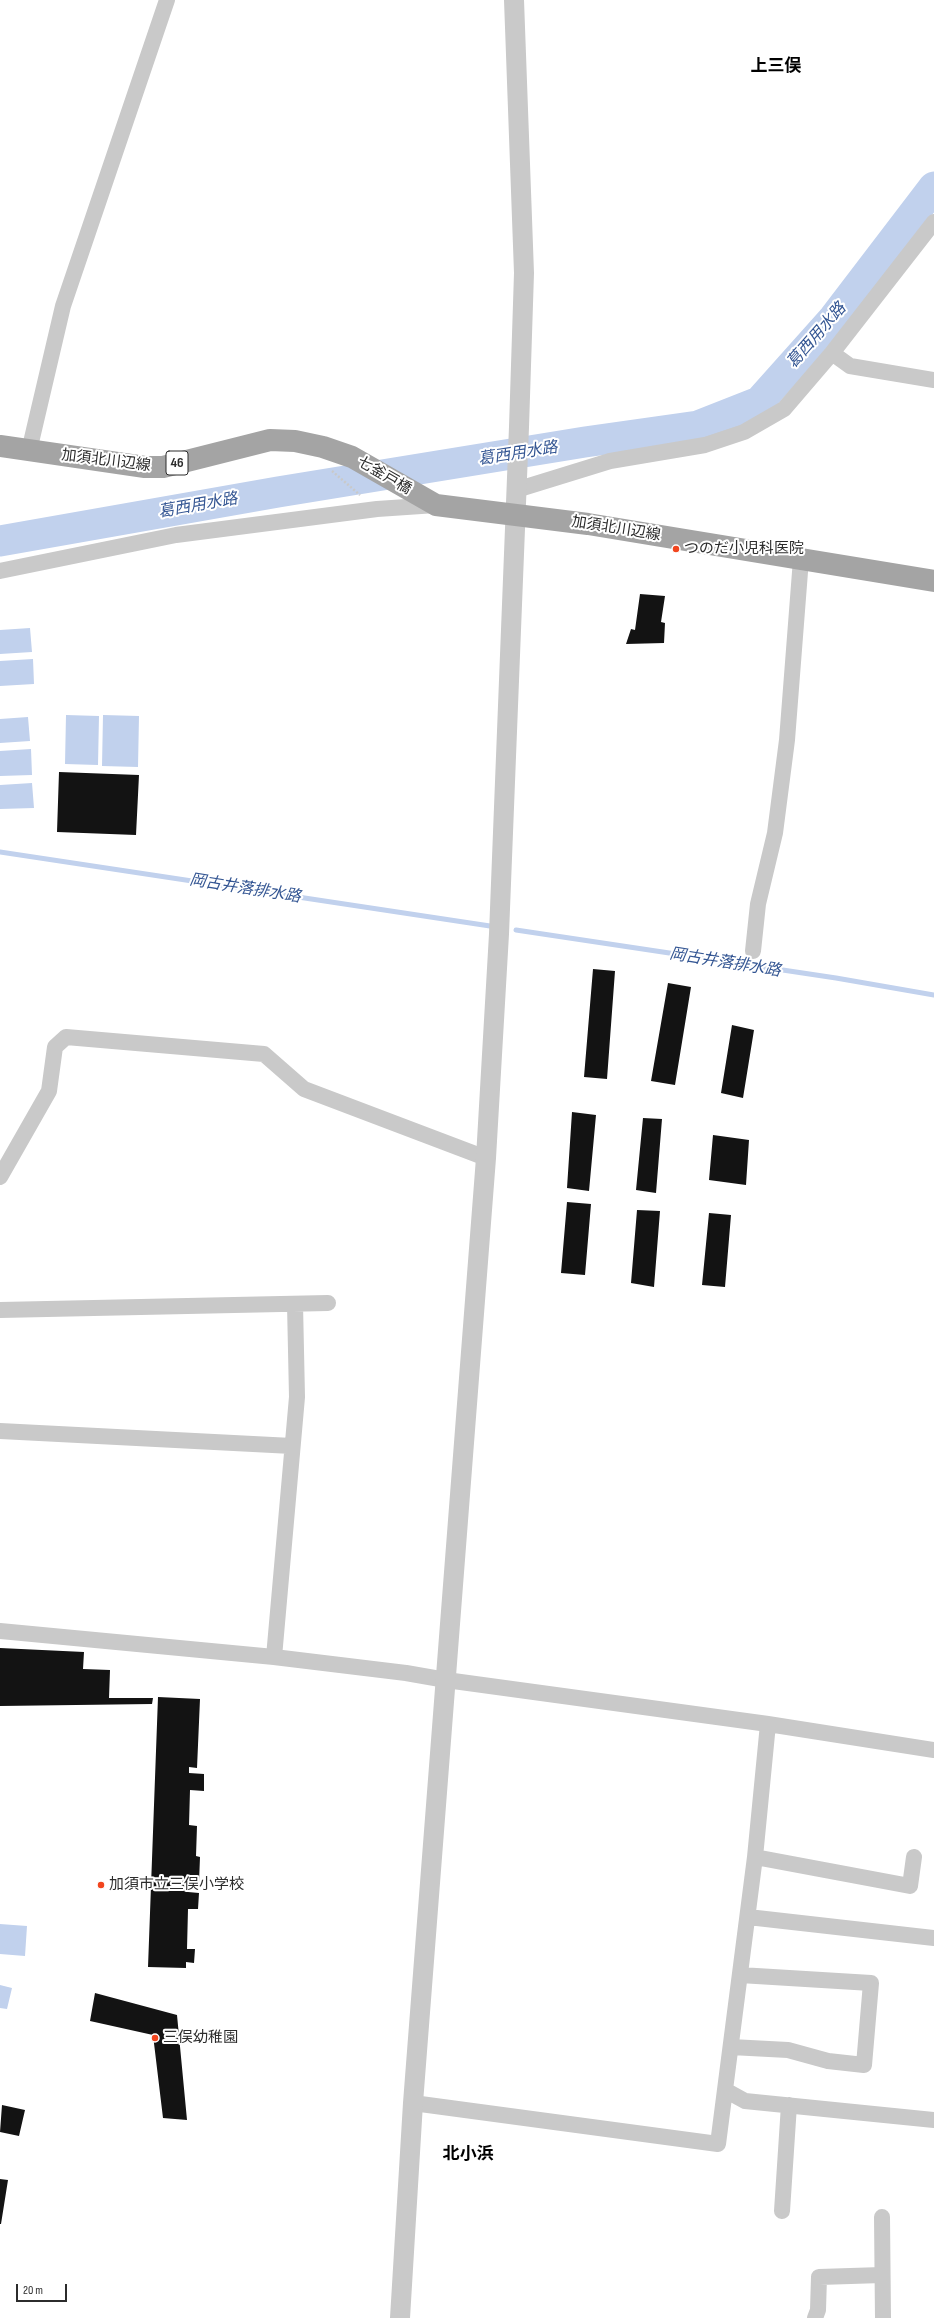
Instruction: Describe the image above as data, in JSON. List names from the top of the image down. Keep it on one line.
{"streets":{"main road":["加須北川辺線","46","七釜戸橋"]},"crossings":[["加須北川辺線","七釜戸橋"]],"districts":["上三俣","北小浜"],"water":["葛西用水路","岡古井落排水路"],"places":["つのだ小児科医院","加須市立三俣小学校","三俣幼稚園"],"scale_bar":"20 m"}
